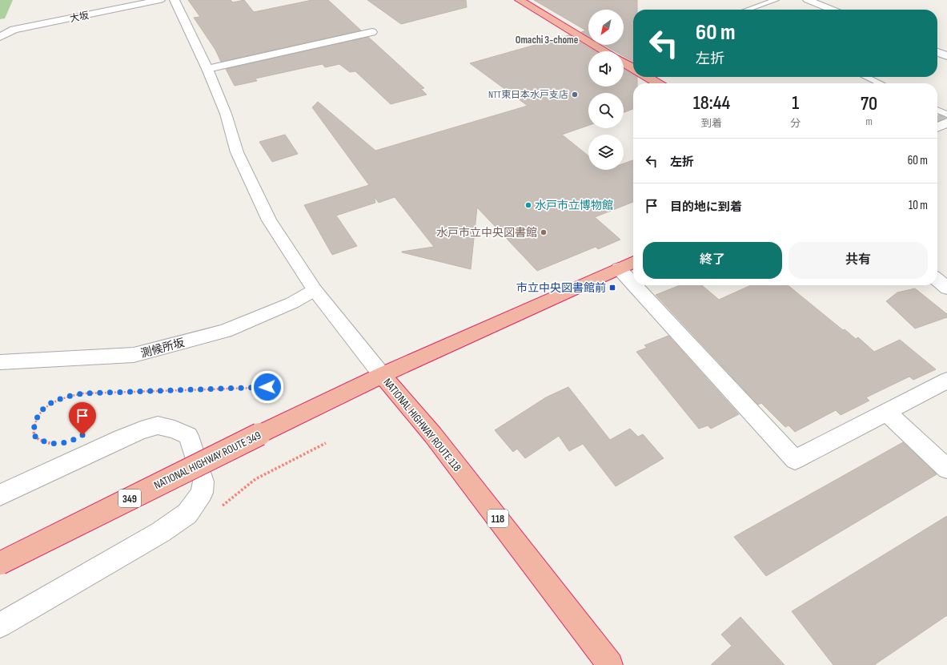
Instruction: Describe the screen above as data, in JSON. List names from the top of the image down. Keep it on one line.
{"streets":{"highway":["NATIONAL HIGHWAY ROUTE 118","NATIONAL HIGHWAY ROUTE 349","349","118"],"street":["大坂","測候所坂"]},"crossings":[["NATIONAL HIGHWAY ROUTE 118","NATIONAL HIGHWAY ROUTE 349"]],"districts":["Omachi 3-chome"],"places":{"other":["NTT東日本水戸支店","水戸市立博物館","水戸市立中央図書館"],"transit":["市立中央図書館前"]},"north":"bottom left","page":{"turn":["60 m","左折"],"eta":["18:44","到着","1","分","70","m"],"list":[{"name":"左折","value":"60 m"},{"name":"目的地に到着","value":"10 m"}],"buttons":["終了","共有"]}}
